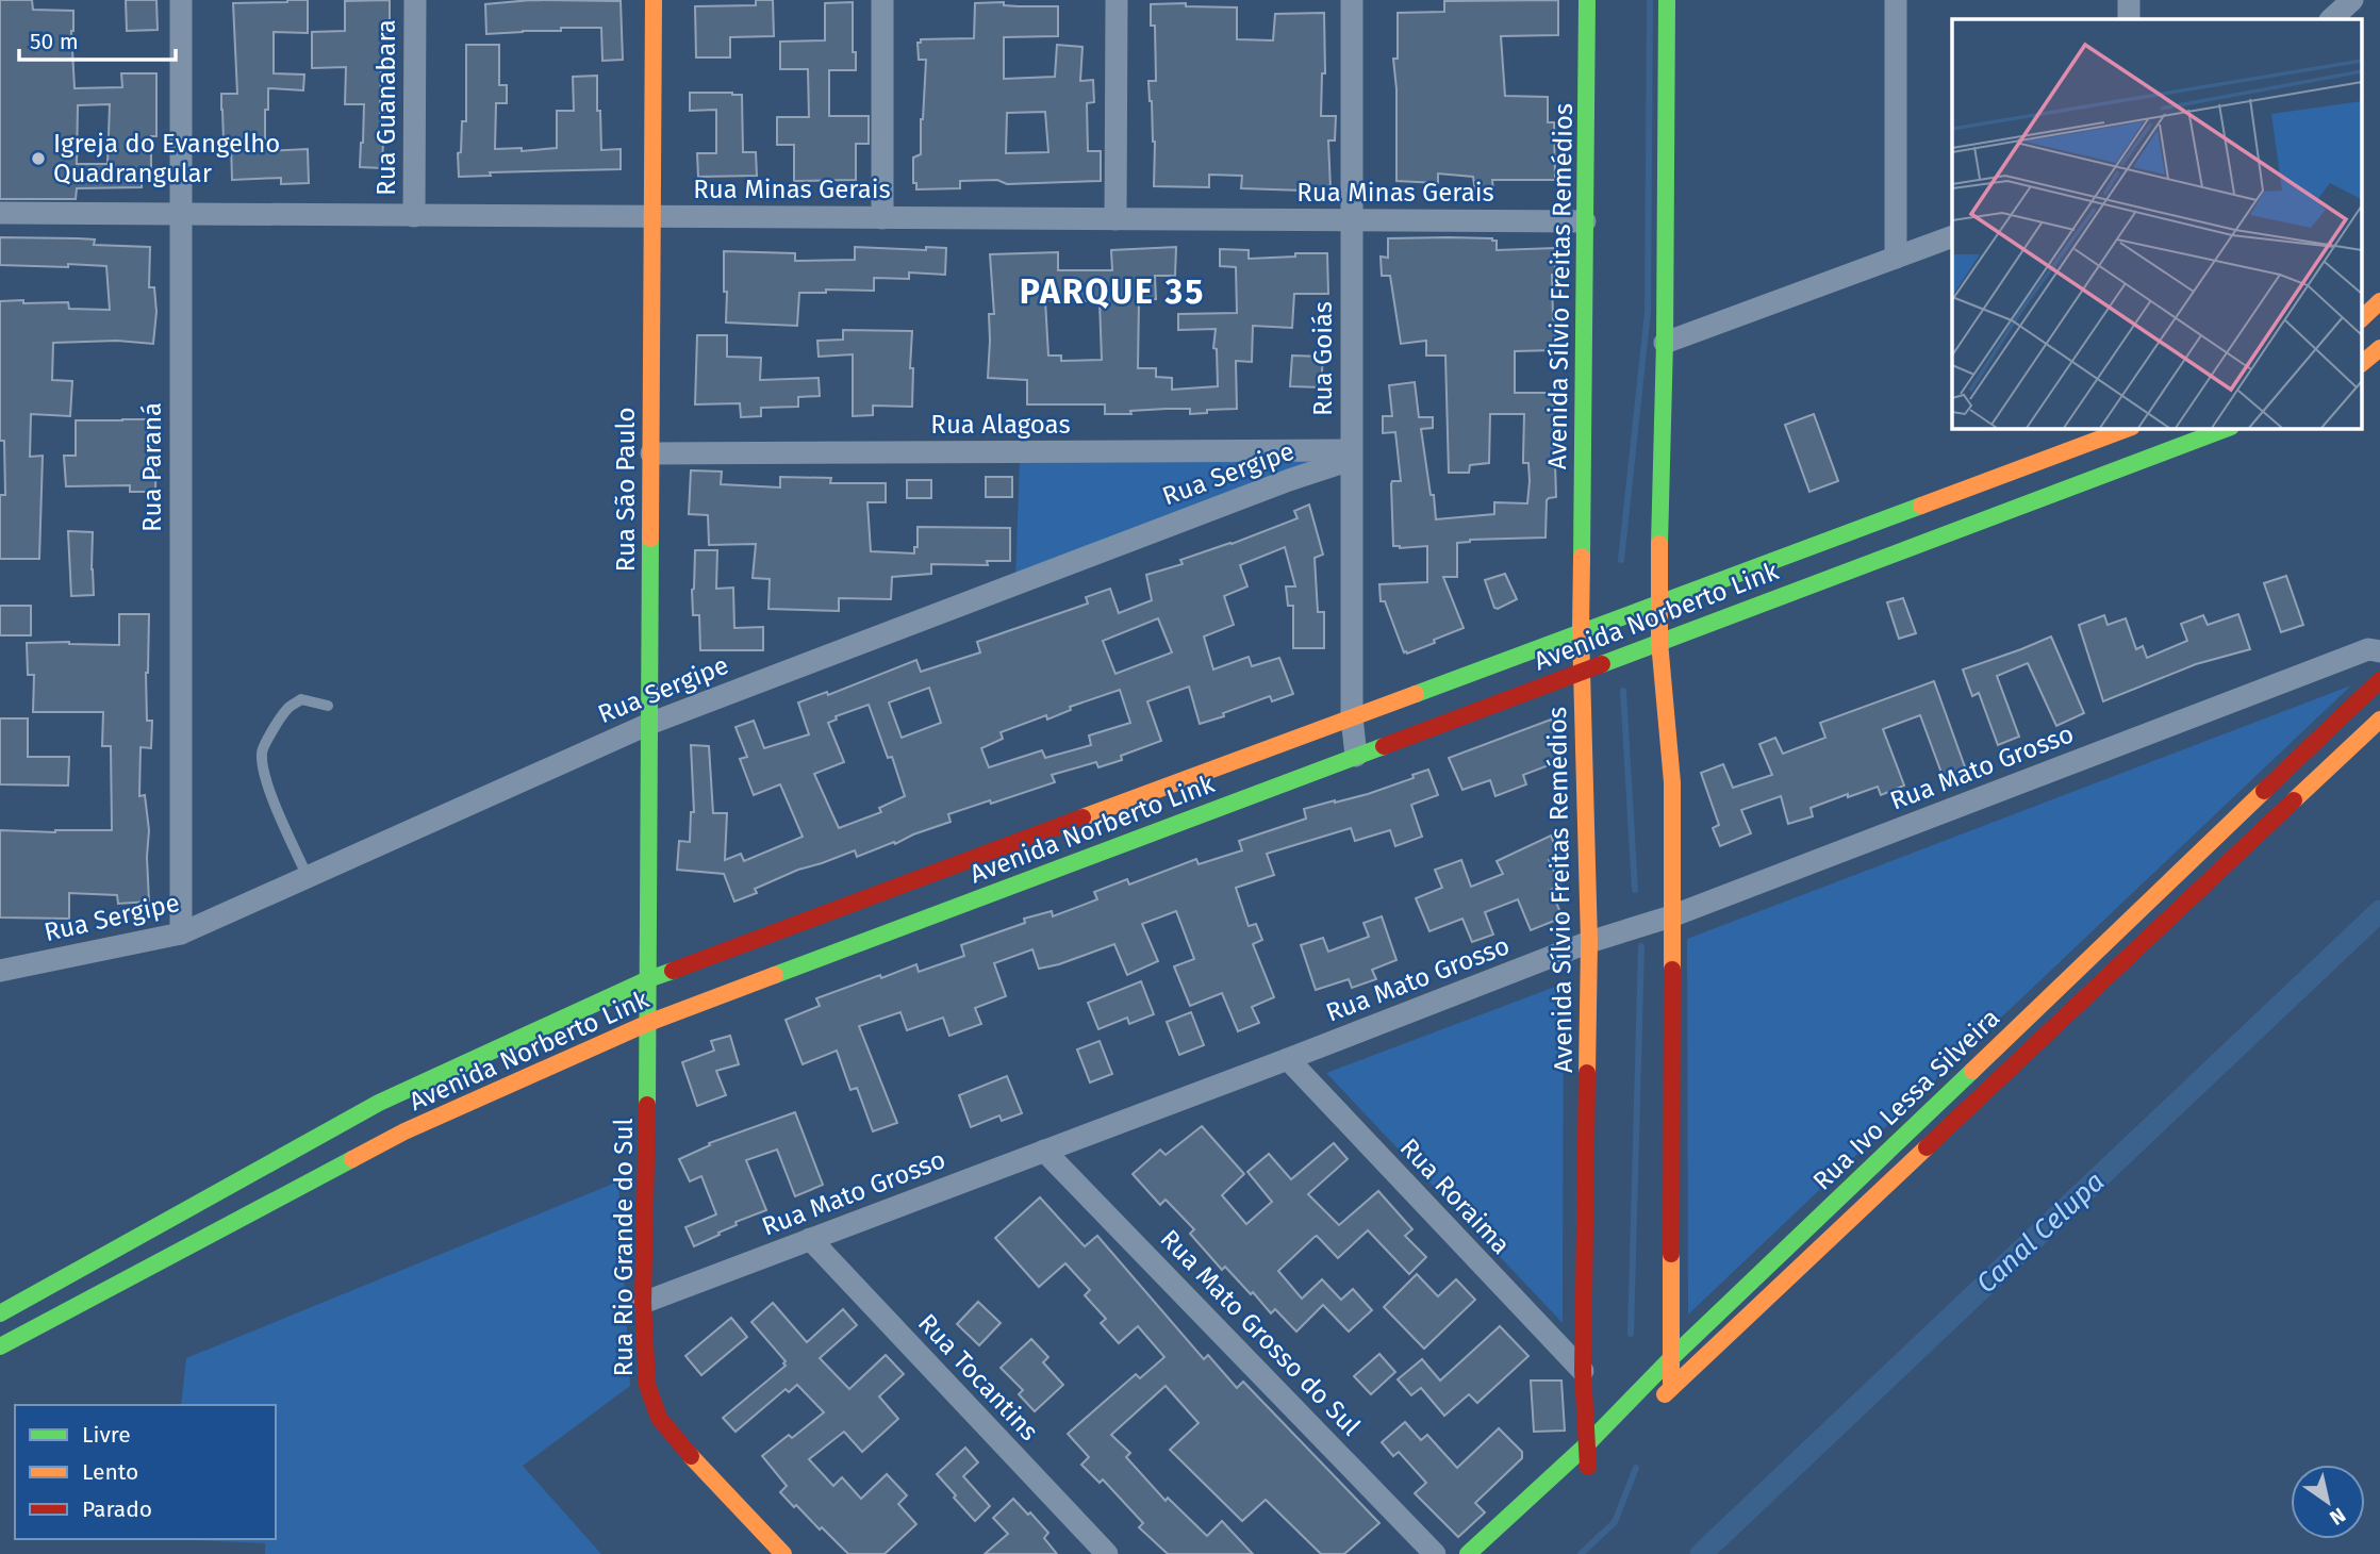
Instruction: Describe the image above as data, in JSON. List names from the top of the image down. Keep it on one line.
{"streets":{"street":["Rua Guanabara","Rua Minas Gerais","Avenida Sílvio Freitas Remédios","Rua Goiás","Rua Alagoas","Rua Paraná","Rua Sergipe","Rua São Paulo","Avenida Norberto Link","Rua Mato Grosso","Rua Ivo Lessa Silveira","Rua Roraima","Rua Rio Grande do Sul","Rua Mato Grosso do Sul","Rua Tocantins"]},"crossings":[["Rua Guanabara","Rua Minas Gerais"],["Rua Minas Gerais","Avenida Sílvio Freitas Remédios"],["Rua Minas Gerais","Rua Goiás"],["Rua Minas Gerais","Rua Paraná"],["Rua Minas Gerais","Rua São Paulo"],["Avenida Sílvio Freitas Remédios","Avenida Norberto Link"],["Avenida Sílvio Freitas Remédios","Rua Mato Grosso"],["Avenida Sílvio Freitas Remédios","Rua Ivo Lessa Silveira"],["Avenida Sílvio Freitas Remédios","Rua Roraima"],["Rua Goiás","Rua Alagoas"],["Rua Goiás","Rua Sergipe"],["Rua Goiás","Avenida Norberto Link"],["Rua Alagoas","Rua Sergipe"],["Rua Alagoas","Rua São Paulo"],["Rua Paraná","Rua Sergipe"],["Rua Sergipe","Rua São Paulo"],["Rua São Paulo","Avenida Norberto Link"],["Rua São Paulo","Rua Rio Grande do Sul"],["Avenida Norberto Link","Rua Rio Grande do Sul"],["Rua Mato Grosso","Rua Roraima"],["Rua Mato Grosso","Rua Rio Grande do Sul"],["Rua Mato Grosso","Rua Mato Grosso do Sul"],["Rua Mato Grosso","Rua Tocantins"]],"districts":["PARQUE 35"],"water":["Canal Celupa"],"places":["Igreja do Evangelho Quadrangular"],"legend":["Livre","Lento","Parado"],"scale_bar":"50 m","north":"bottom right"}
